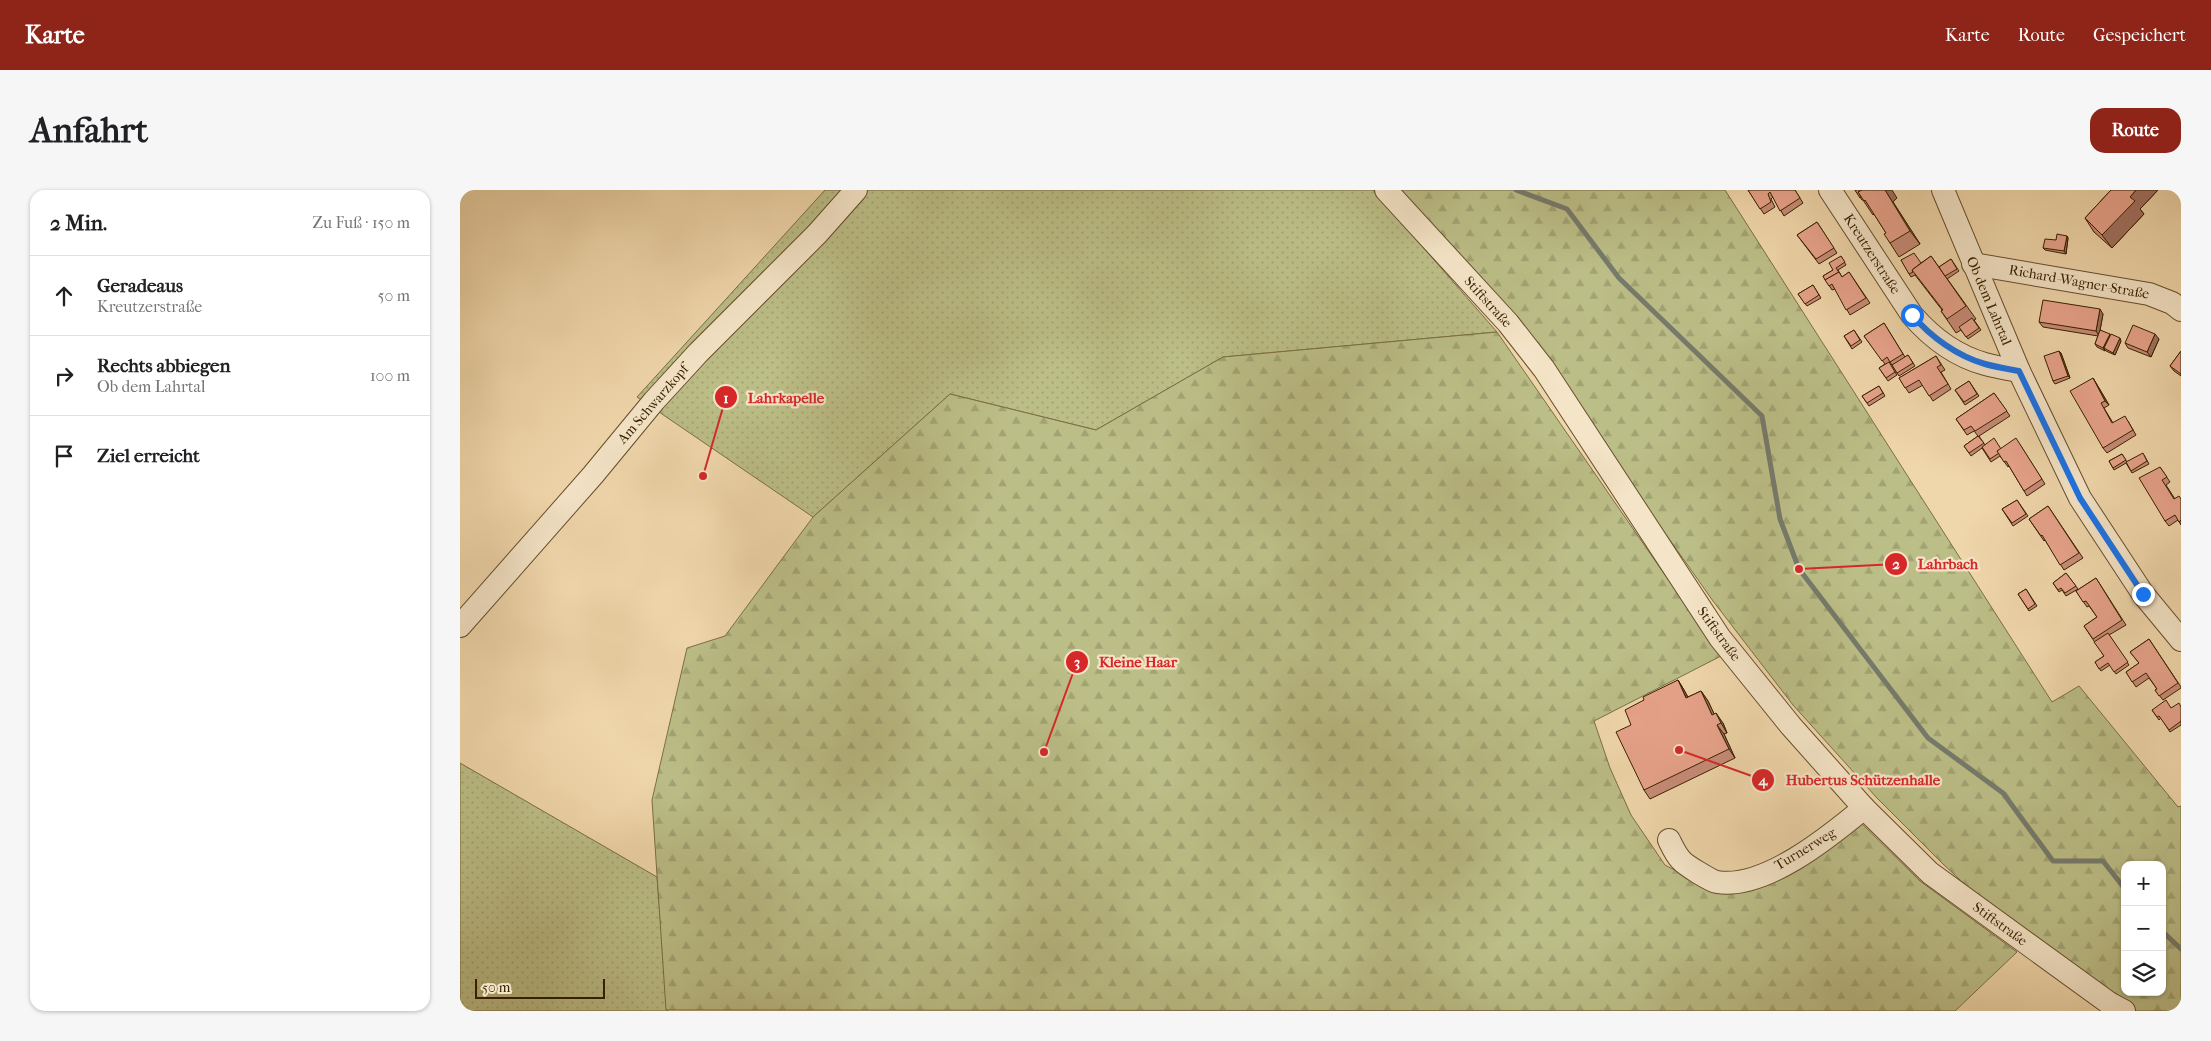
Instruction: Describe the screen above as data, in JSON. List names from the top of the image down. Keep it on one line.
{"streets":{"street":["Kreutzerstraße","Richard-Wagner-Straße","Ob dem Lahrtal","Stiftstraße","Am Schwarzkopf","Turnerweg"]},"crossings":[["Kreutzerstraße","Ob dem Lahrtal"],["Richard-Wagner-Straße","Ob dem Lahrtal"],["Stiftstraße","Turnerweg"]],"places":["Lahrkapelle","Lahrbach","Hubertus Schützenhalle","Kleine Haar"],"scale_bar":"50 m","page":{"header":"Karte","nav":["Karte","Route","Gespeichert"],"buttons":"Route","title":"Anfahrt","heading":["2 Min.","Zu Fuß · 150 m"],"list":[["Geradeaus","Kreutzerstraße","50 m"],["Rechts abbiegen","Ob dem Lahrtal","100 m"],"Ziel erreicht"],"map_buttons":["+","−"],"scale":"50 m"}}
